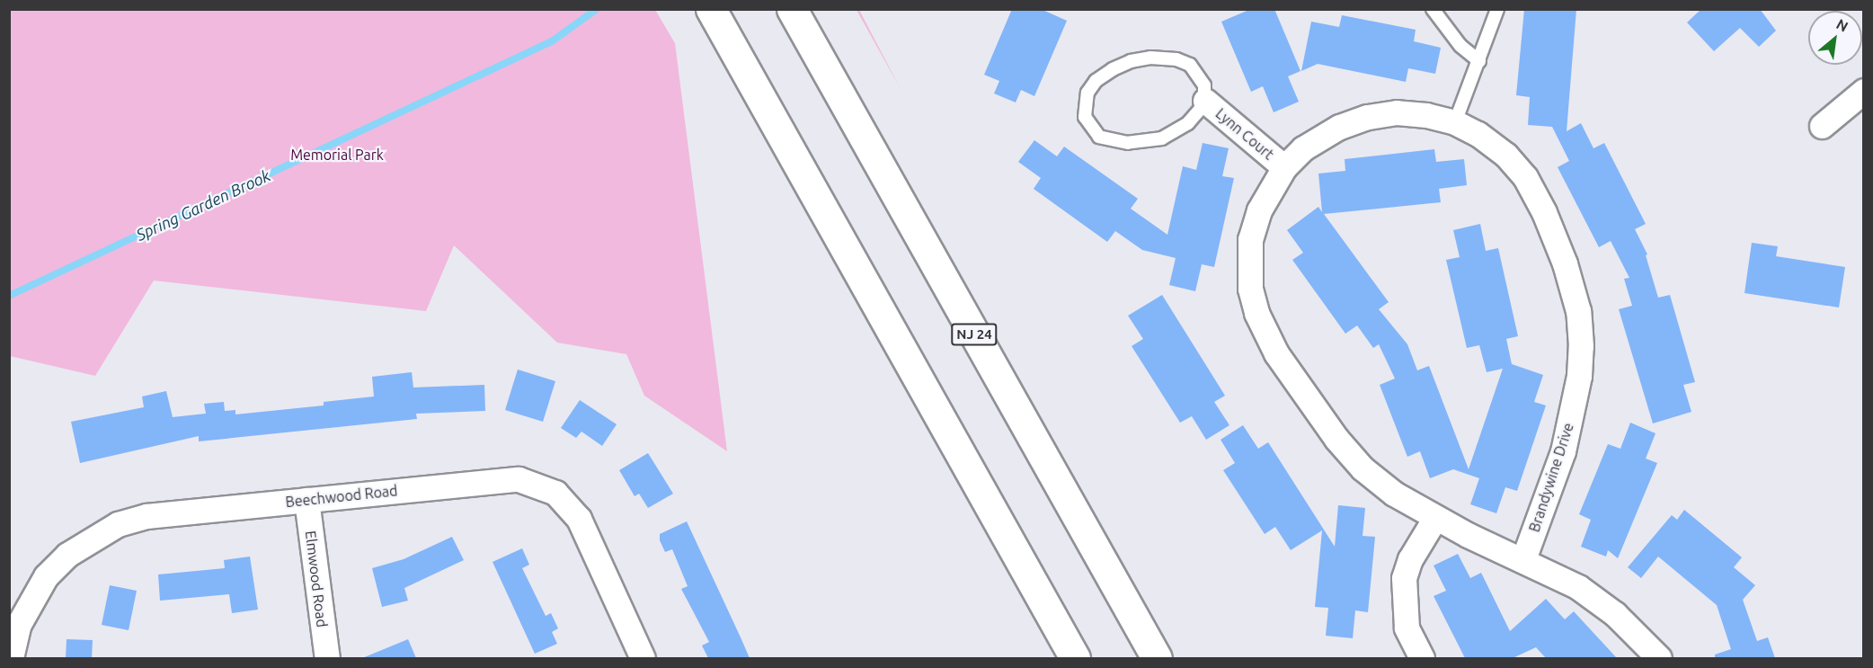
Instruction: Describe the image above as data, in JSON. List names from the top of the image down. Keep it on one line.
{"streets":{"highway":["NJ 24"],"street":["Lynn Court","Brandywine Drive","Beechwood Road","Elmwood Road"]},"crossings":[["Lynn Court","Brandywine Drive"],["Beechwood Road","Elmwood Road"]],"water":["Spring Garden Brook"],"parks":["Memorial Park"],"north":"top right"}
